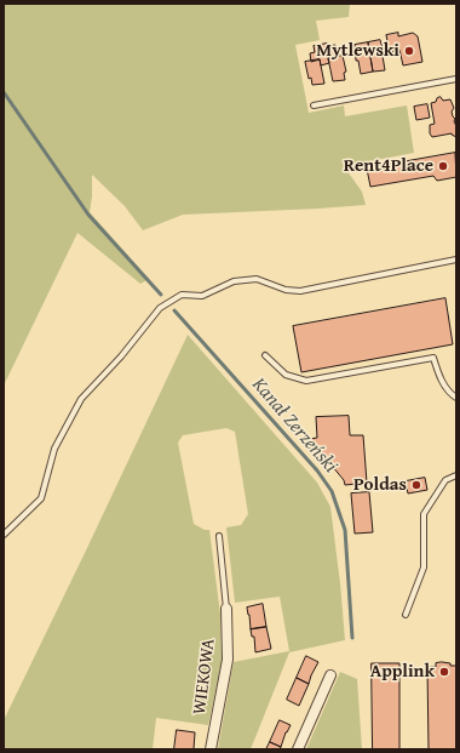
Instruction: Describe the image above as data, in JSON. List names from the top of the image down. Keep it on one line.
{"streets":{"street":["WIEKOWA"]},"water":["Kanał Zerzeński"],"places":["Mytlewski","Rent4Place","Poldas","Applink"]}
